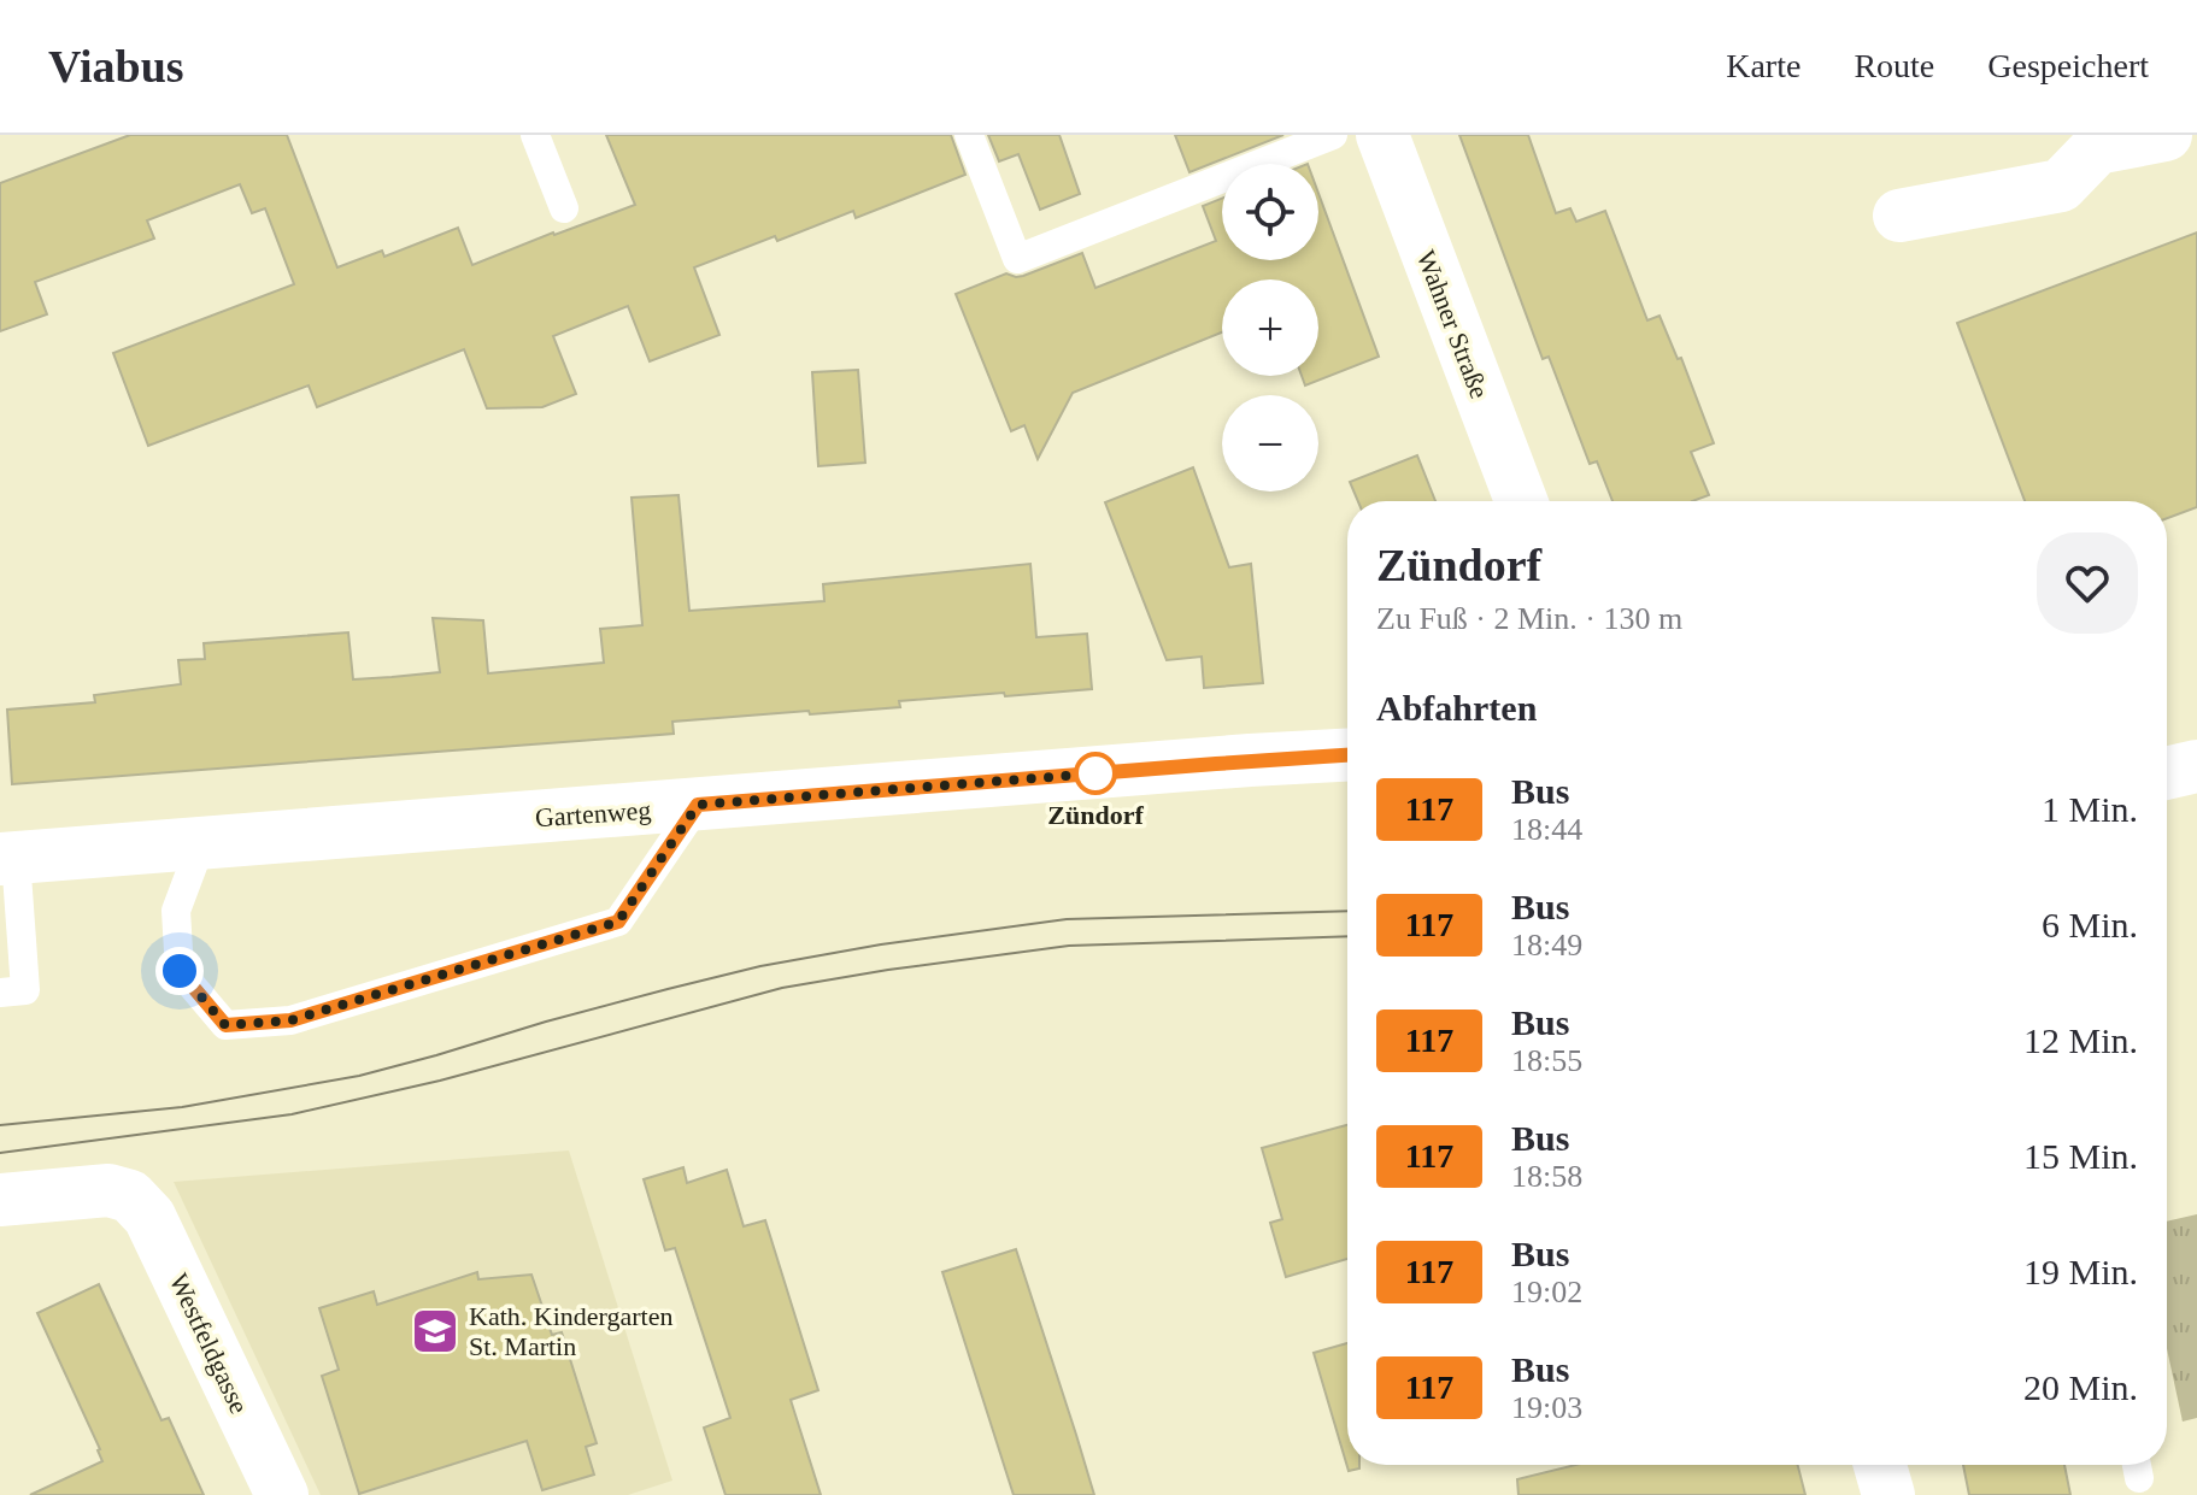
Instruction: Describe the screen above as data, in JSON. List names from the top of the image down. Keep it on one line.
{"streets":{"street":["Wahner Straße","Gartenweg","Westfeldgasse"]},"places":{"other":["Zündorf"],"school or university":["Kath. Kindergarten St. Martin"]},"lines":["bus line 117"],"page":{"header":"Viabus","nav":["Karte","Route","Gespeichert"],"map_buttons":["+","−"],"heading":[["Zündorf","Zu Fuß · 2 Min. · 130 m"],"Abfahrten"],"list":[{"mark":"117","name":"Bus","note":"18:44","value":"1 Min."},{"mark":"117","name":"Bus","note":"18:49","value":"6 Min."},{"mark":"117","name":"Bus","note":"18:55","value":"12 Min."},{"mark":"117","name":"Bus","note":"18:58","value":"15 Min."},{"mark":"117","name":"Bus","note":"19:02","value":"19 Min."},{"mark":"117","name":"Bus","note":"19:03","value":"20 Min."}]}}
